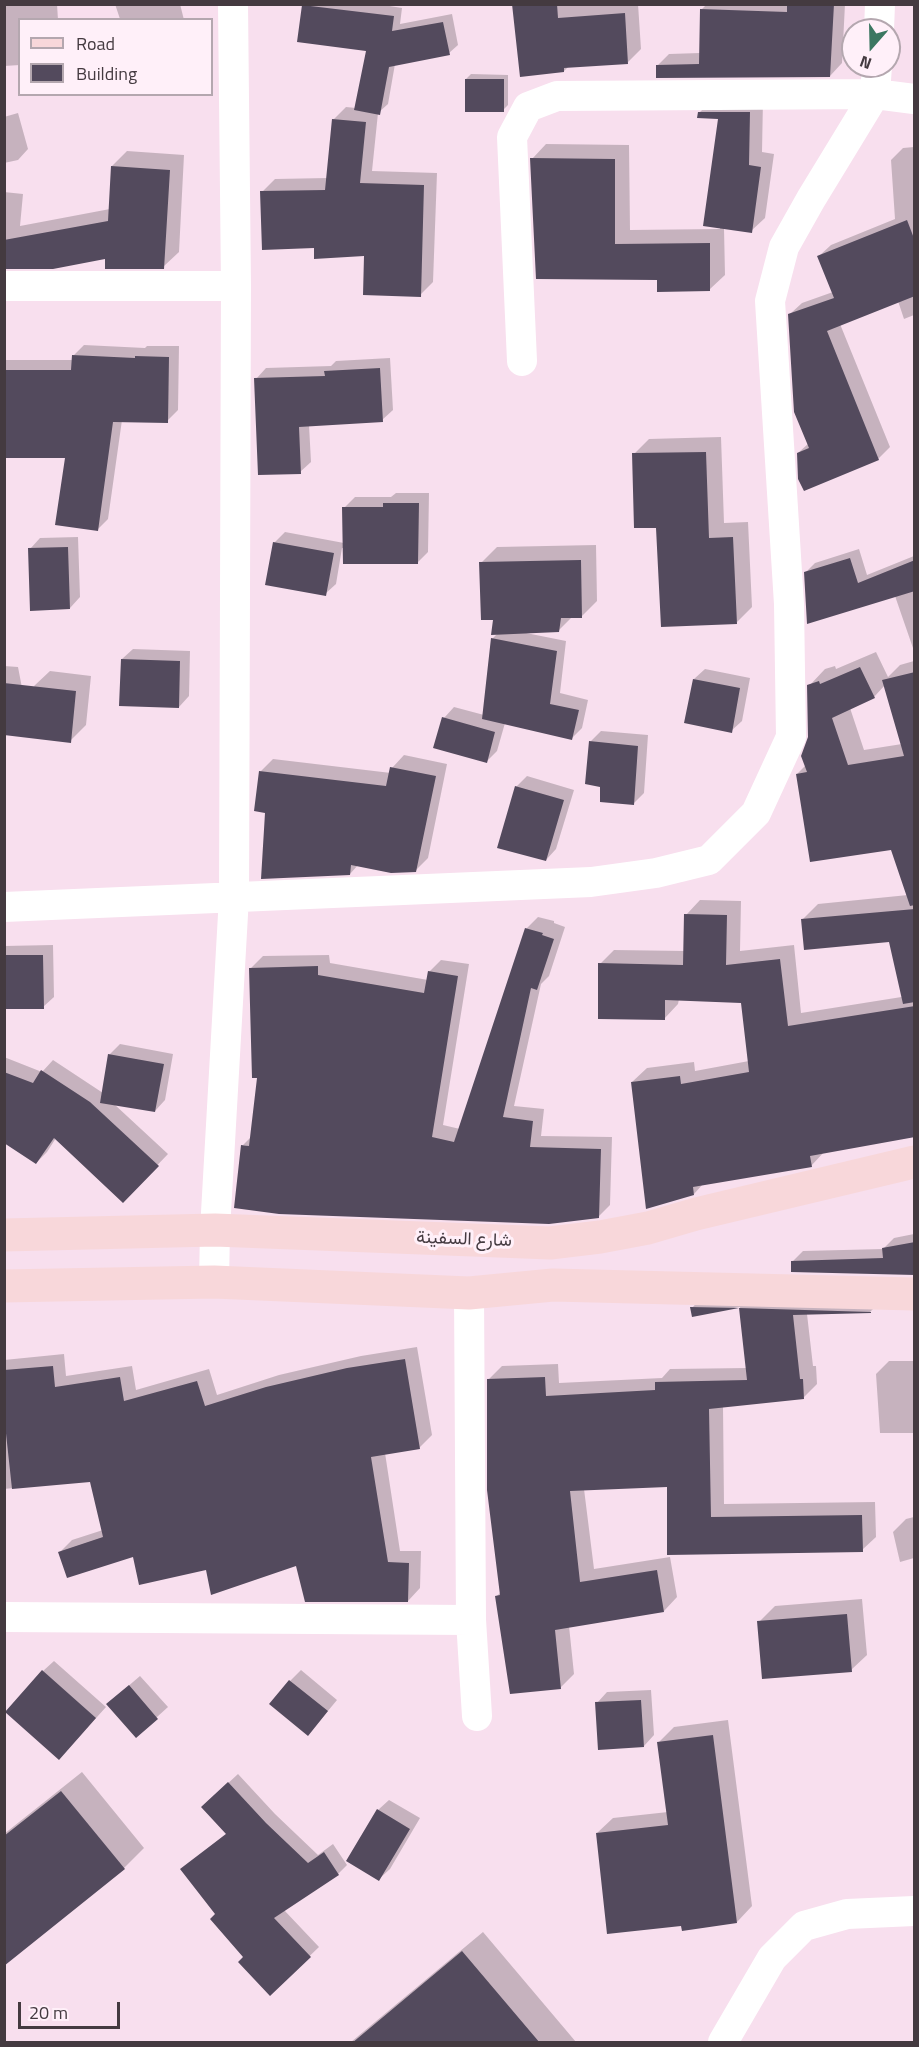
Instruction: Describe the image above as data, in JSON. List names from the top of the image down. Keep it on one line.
{"streets":{"street":["شارع السفينة"]},"legend":["Road","Building"],"scale_bar":"20 m","north":"bottom"}
